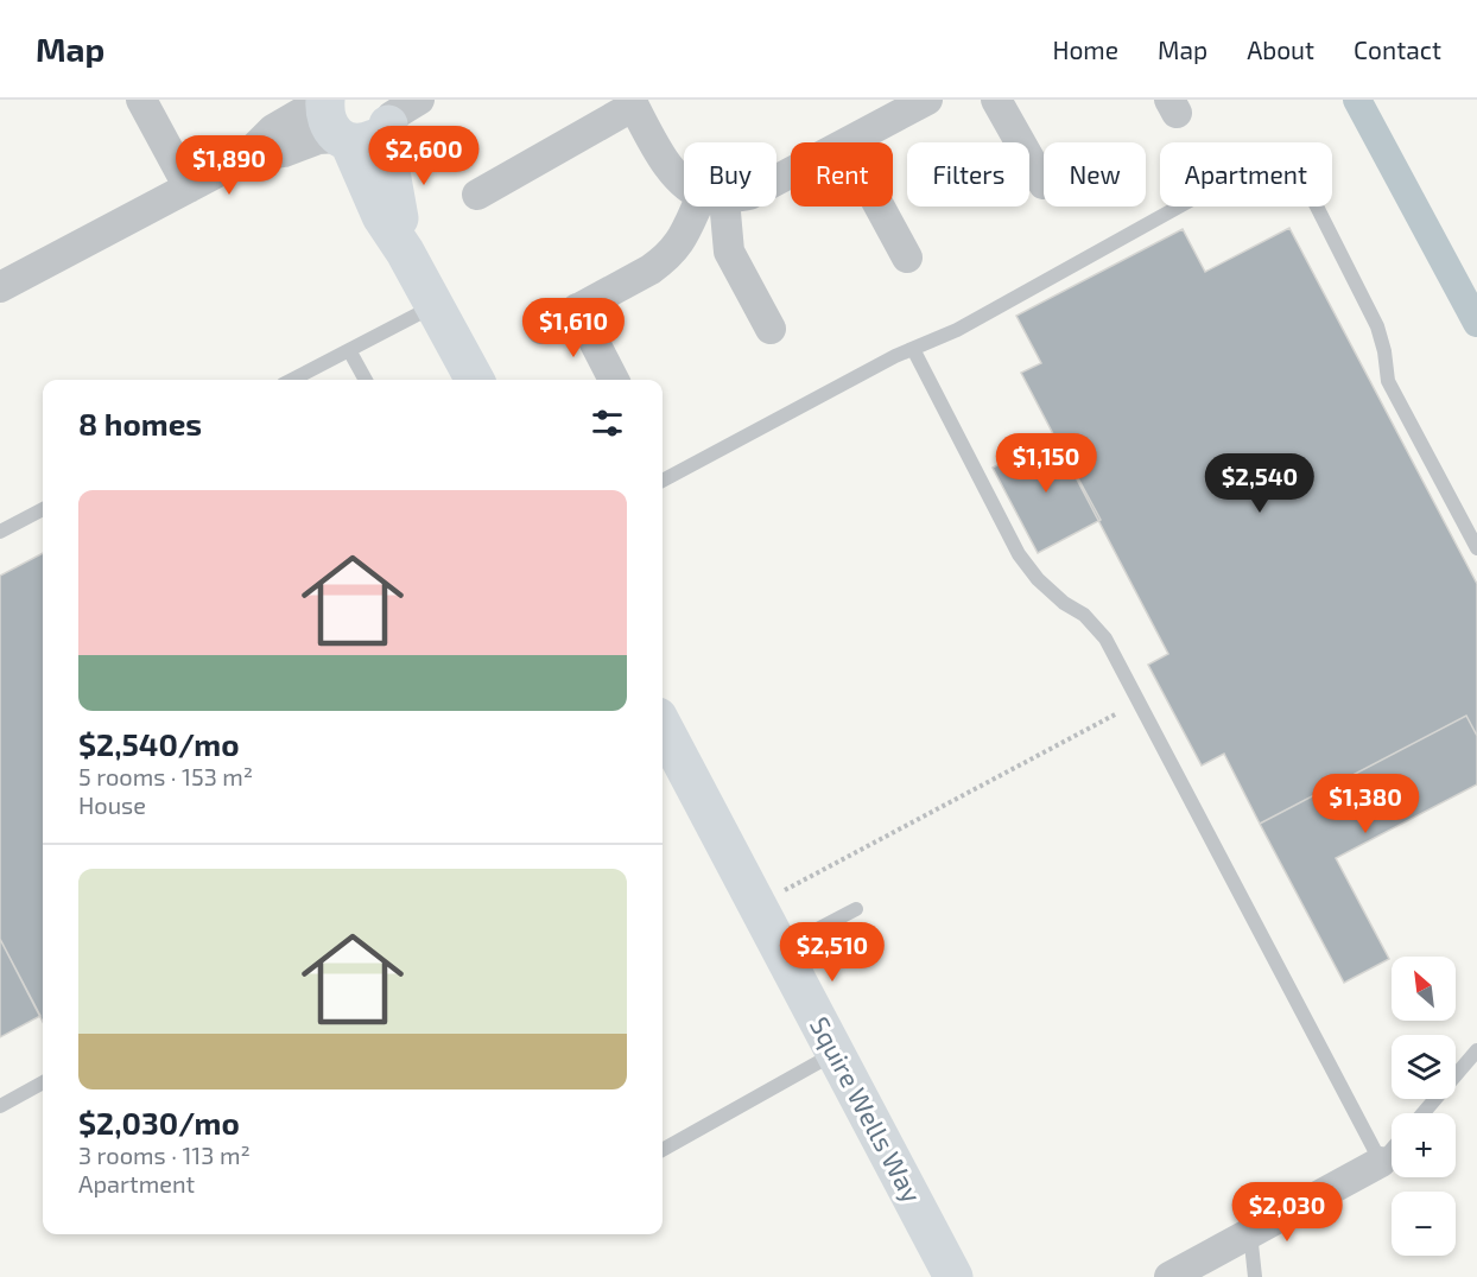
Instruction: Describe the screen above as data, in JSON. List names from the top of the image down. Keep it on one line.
{"streets":{"street":["Squire Wells Way"]},"north":"top left","page":{"header":"Map","nav":["Home","Map","About","Contact"],"price":["$2,600","$1,890","$1,610","$1,150","$2,540","$1,380","$2,510","$2,030"],"chip":["Buy","Rent","Filters","New","Apartment"],"heading":"8 homes","list":[{"name":"$2,540/mo","note":"5 rooms · 153 m² · House"},{"name":"$2,030/mo","note":"3 rooms · 113 m² · Apartment"}],"map_buttons":["+","−"]}}
